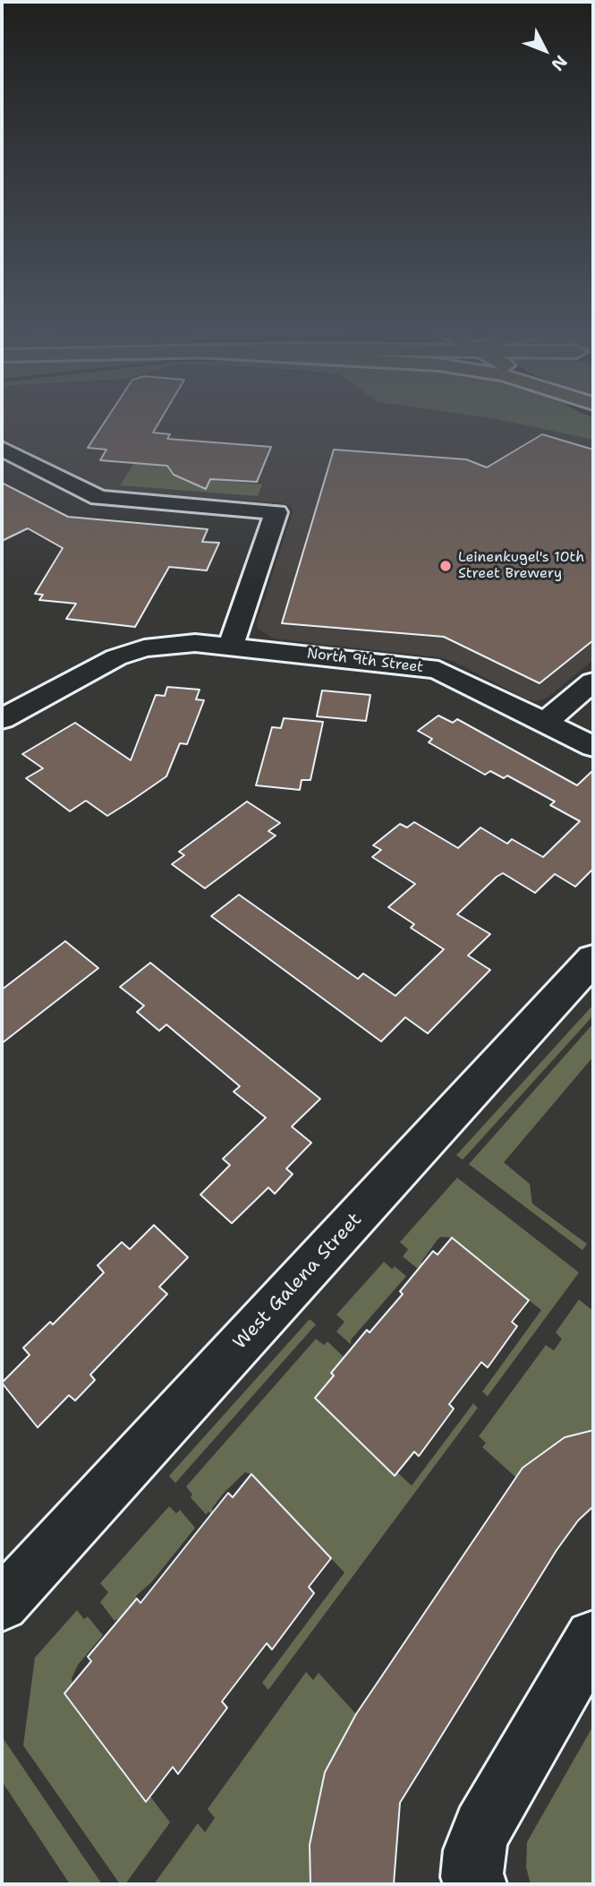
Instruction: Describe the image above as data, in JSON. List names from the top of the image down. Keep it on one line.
{"streets":{"street":["North 9th Street","West Galena Street"]},"places":["Leinenkugel's 10th Street Brewery"],"north":"bottom right"}
